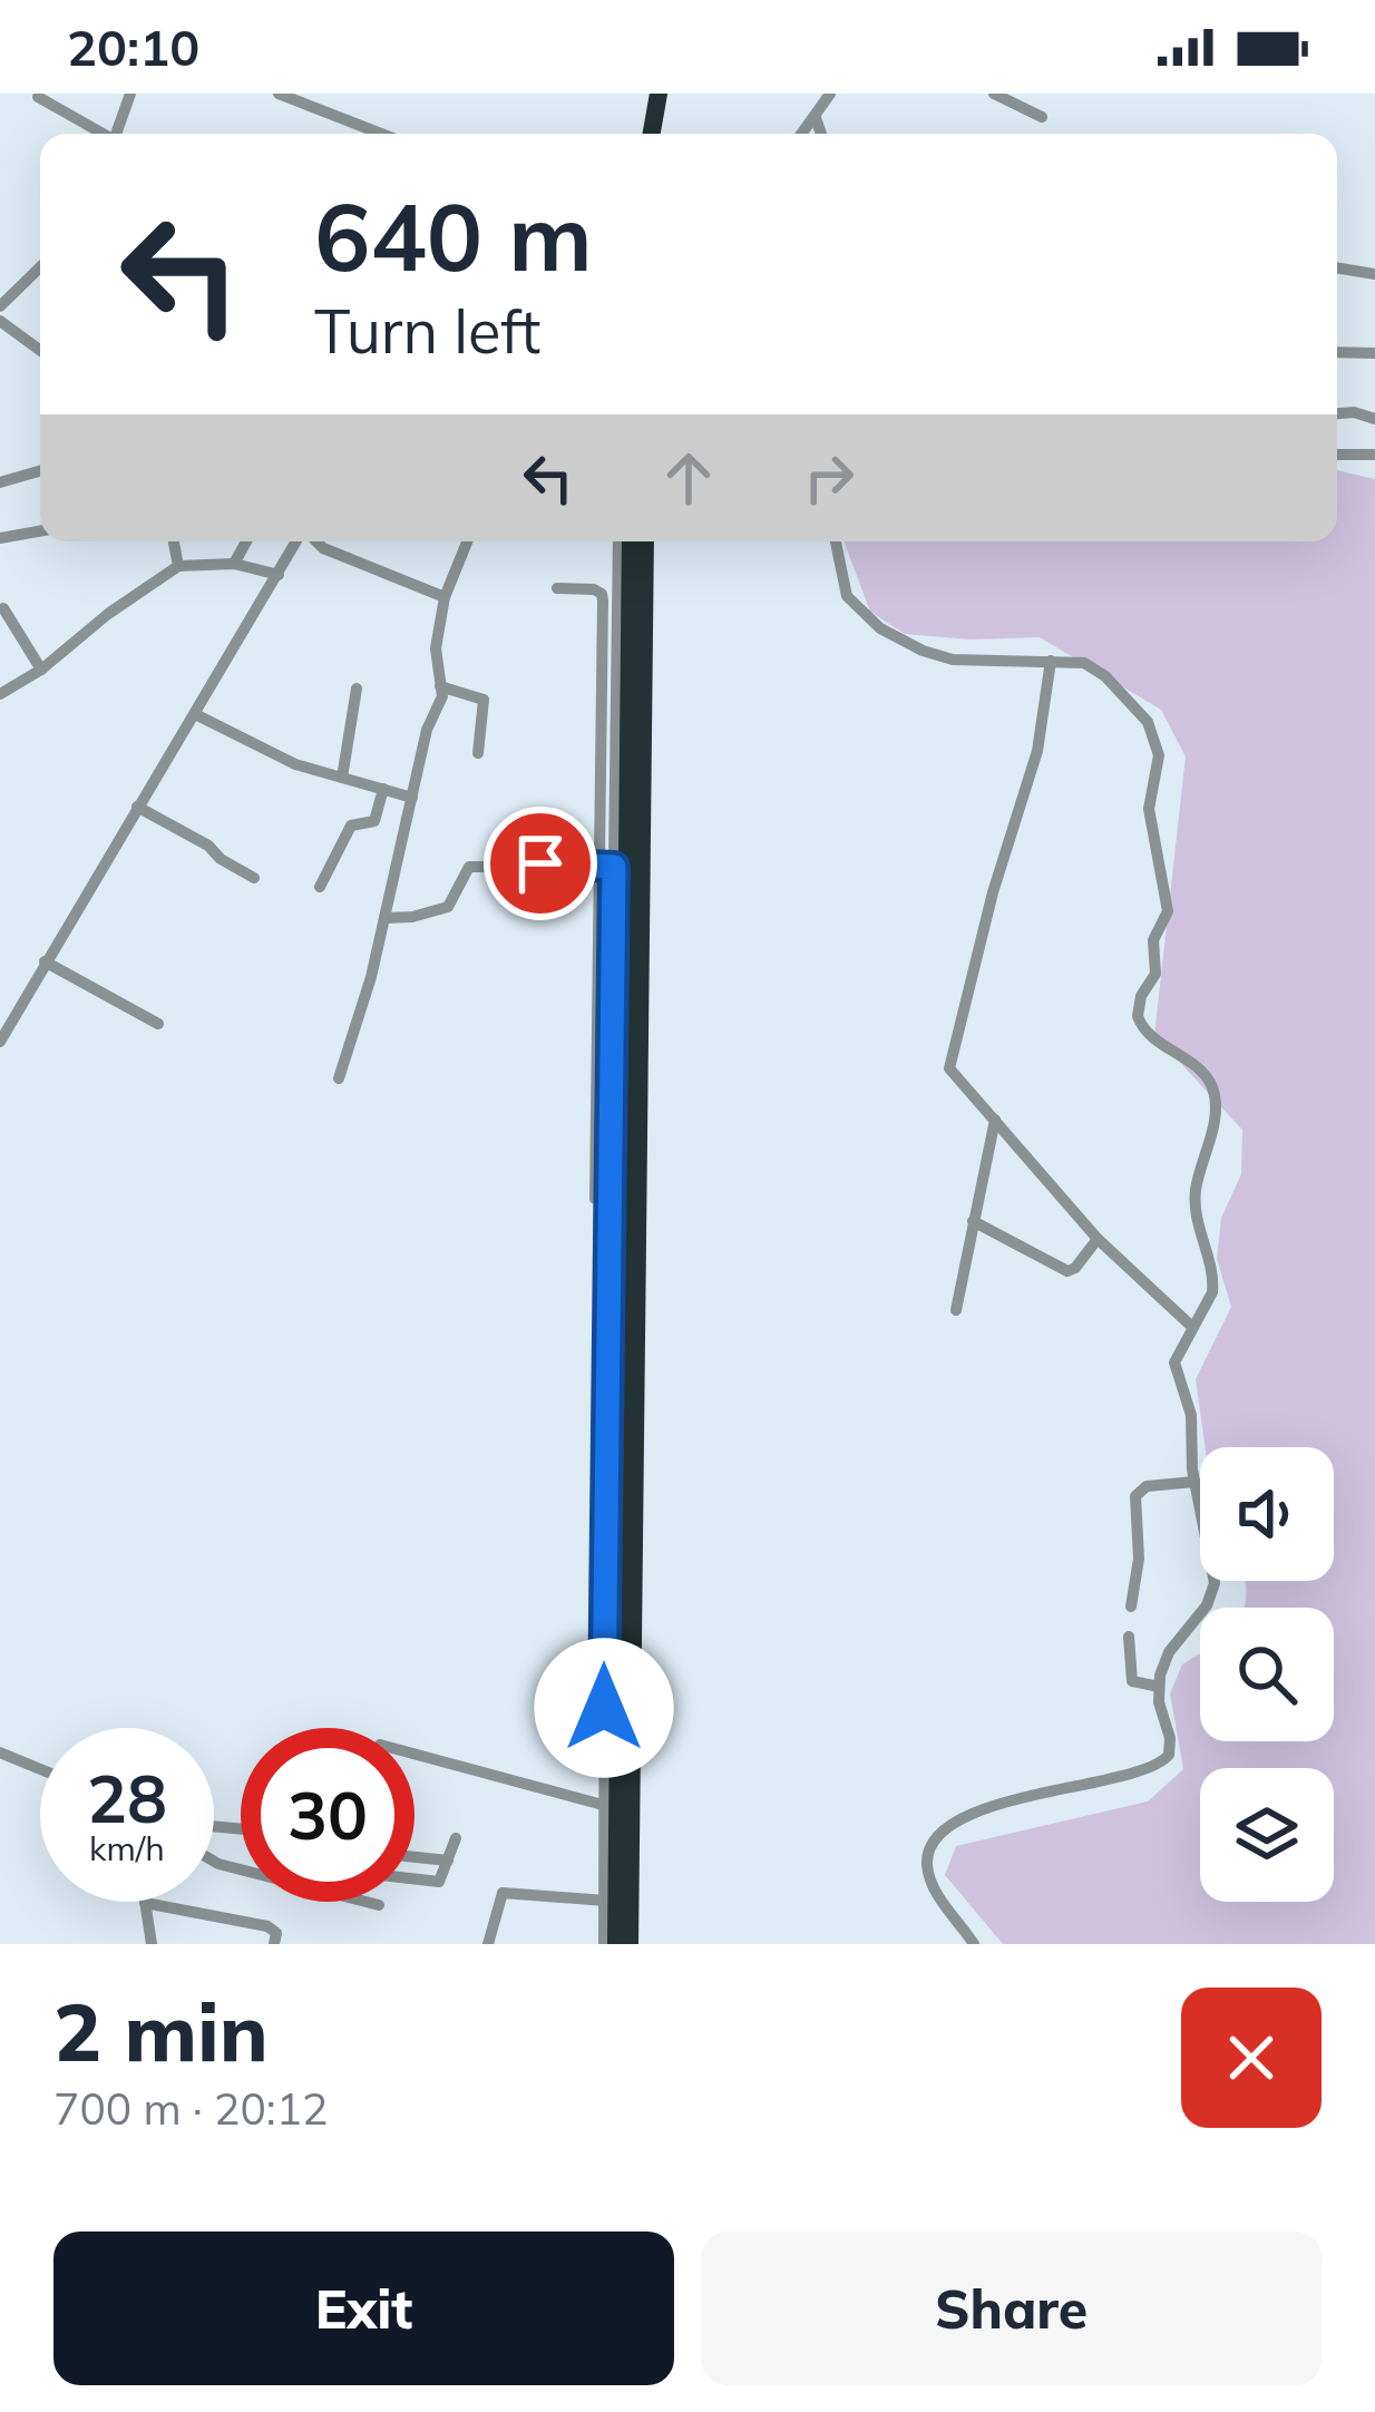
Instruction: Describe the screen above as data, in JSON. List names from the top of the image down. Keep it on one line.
{"page":{"status":"20:10","turn":["640 m","Turn left"],"speed":"28 km/h","limit":"30","heading":["2 min","700 m · 20:12"],"buttons":["Exit","Share"]}}
